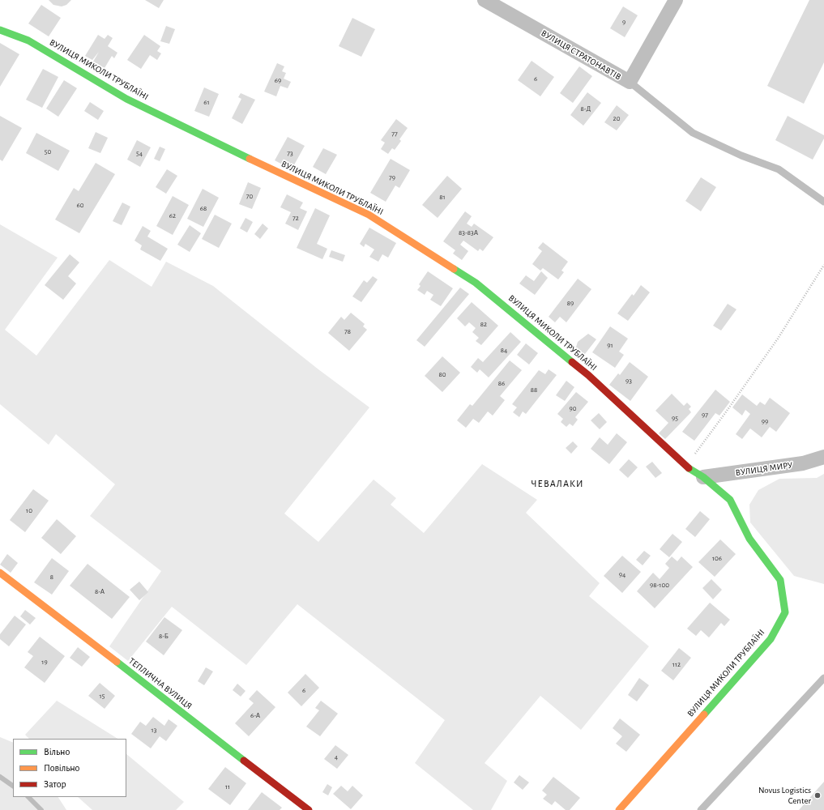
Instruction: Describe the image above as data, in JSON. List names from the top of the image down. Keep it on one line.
{"streets":{"street":["ВУЛИЦЯ СТРАТОНАВТІВ","ВУЛИЦЯ МИКОЛИ ТРУБЛАЇНІ","ВУЛИЦЯ МИРУ","ТЕПЛИЧНА ВУЛИЦЯ"]},"crossings":[["ВУЛИЦЯ МИКОЛИ ТРУБЛАЇНІ","ВУЛИЦЯ МИРУ"]],"districts":["ЧЕВАЛАКИ"],"places":["Novus Logistics Center"],"house_numbers":["9","6","69","61","8-Д","20","77","50","54","73","79","70","81","60","68","62","72","83-83А","89","82","78","91","84","80","93","86","88","90","97","95","99","10","106","94","8","98-100","8-А","8-Б","19","112","6","15","6-А","13","4","11"],"legend":["Вільно","Повільно","Затор"]}
